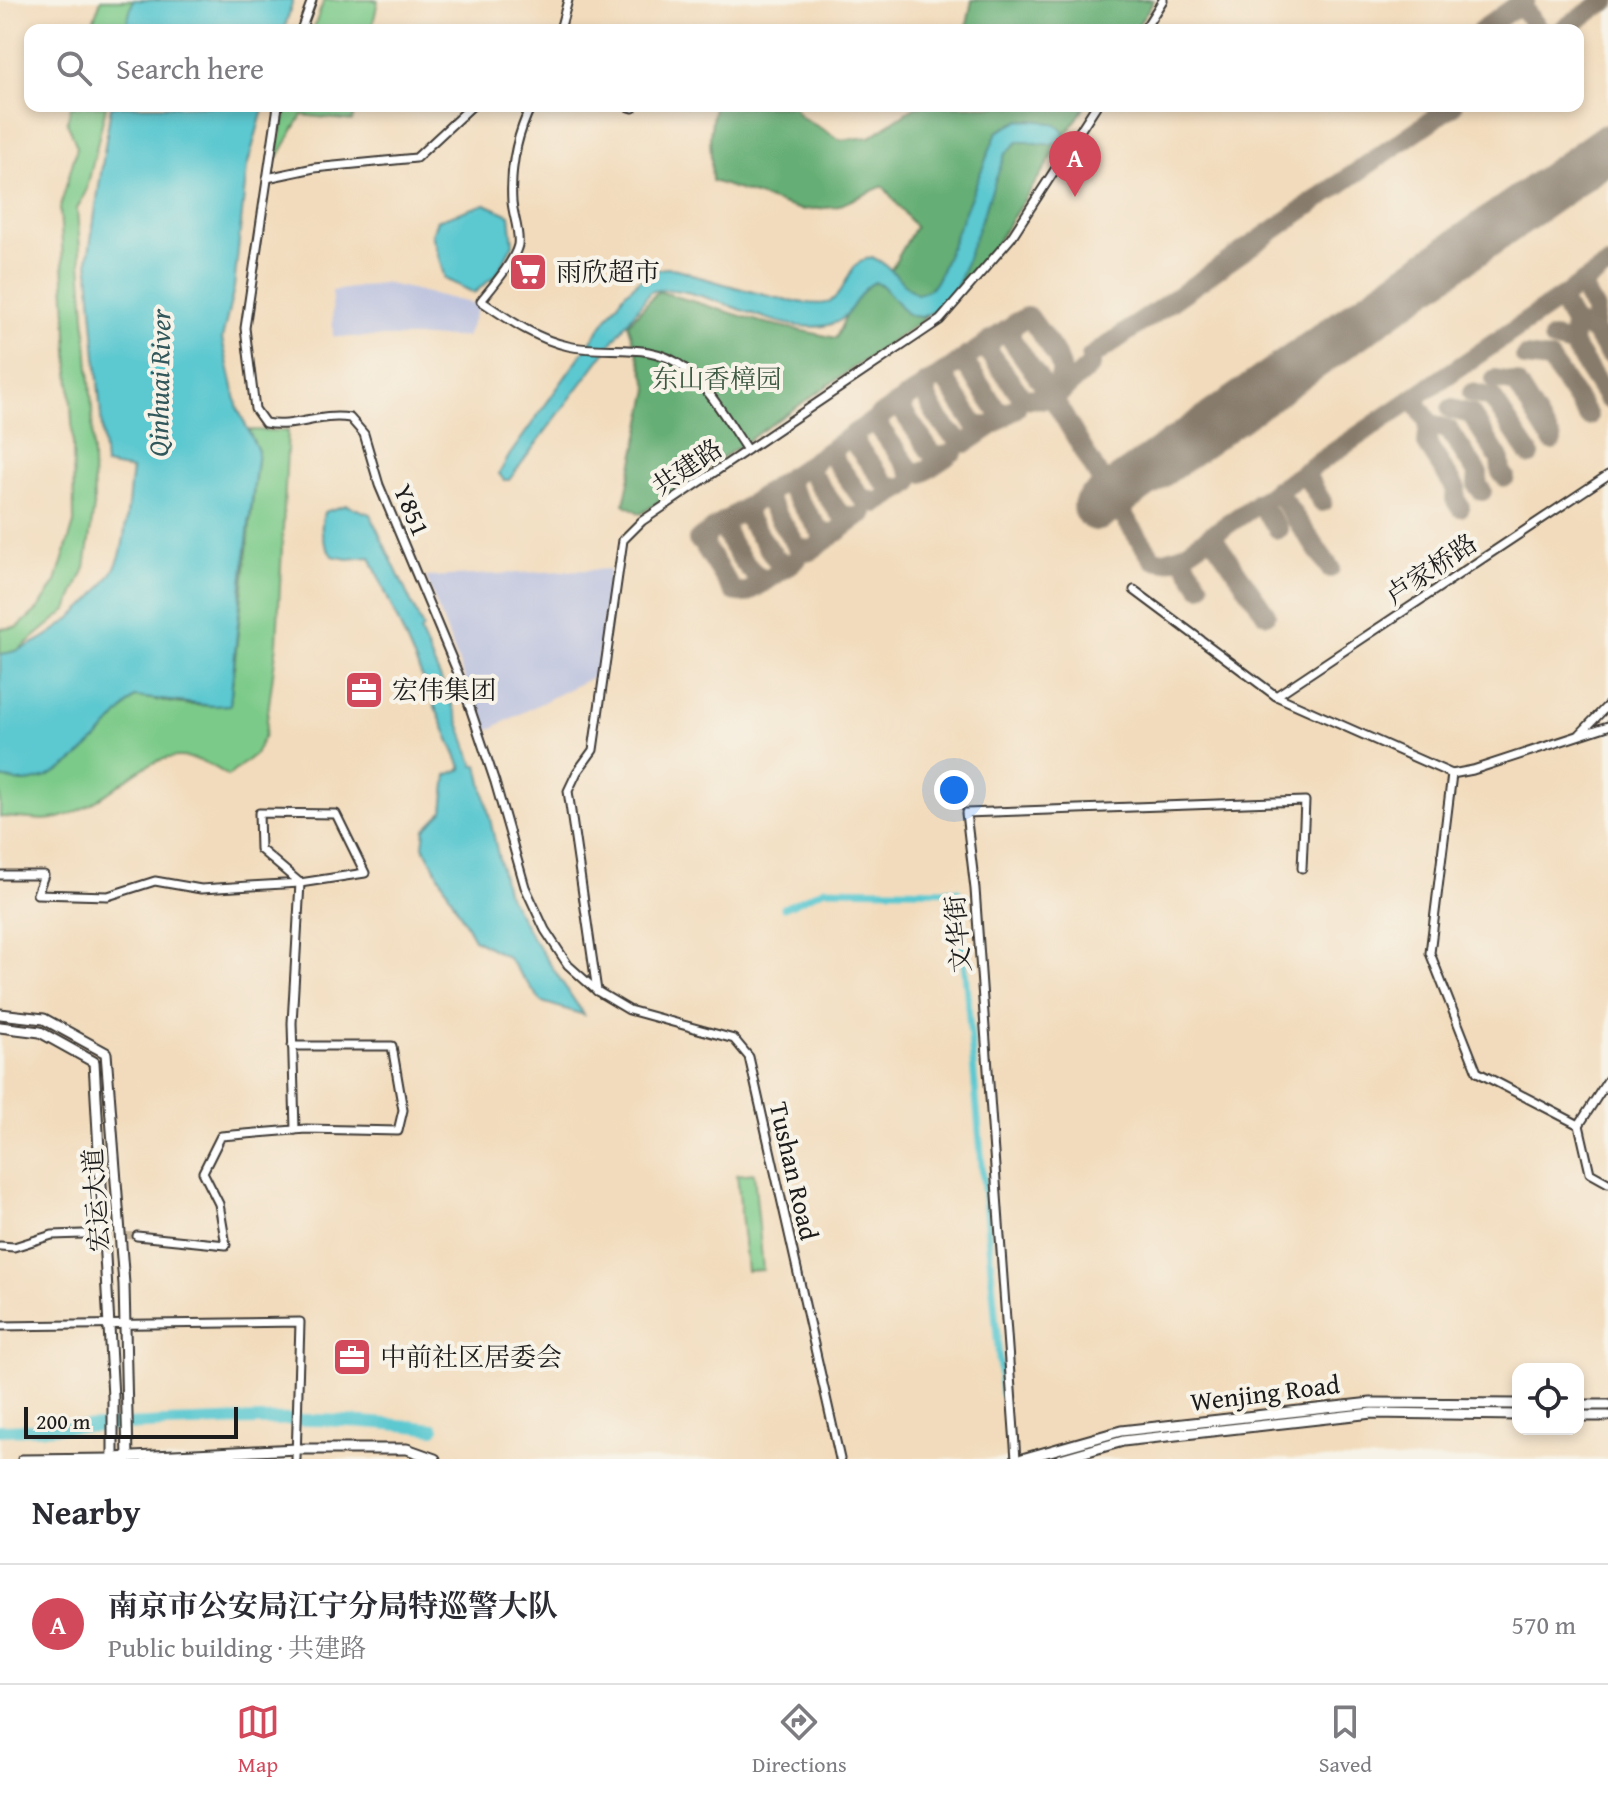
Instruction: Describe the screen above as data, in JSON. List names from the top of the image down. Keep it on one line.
{"streets":{"main road":["宏运大道","Wenjing Road"],"street":["共建路","Y851","卢家桥路","文华街","Tushan Road"]},"crossings":[["共建路","Y851"],["共建路","Tushan Road"],["Y851","Tushan Road"]],"water":["Qinhuai River"],"parks":["东山香樟园"],"places":{"supermarket":["雨欣超市"],"office":["宏伟集团","中前社区居委会"]},"scale_bar":"200 m","page":{"search":"Search here","pins":"A","scale":"200 m","heading":"Nearby","list":[{"mark":"A","name":"南京市公安局江宁分局特巡警大队","note":"Public building · 共建路","value":"570 m"}],"nav":["Map","Directions","Saved"]}}
